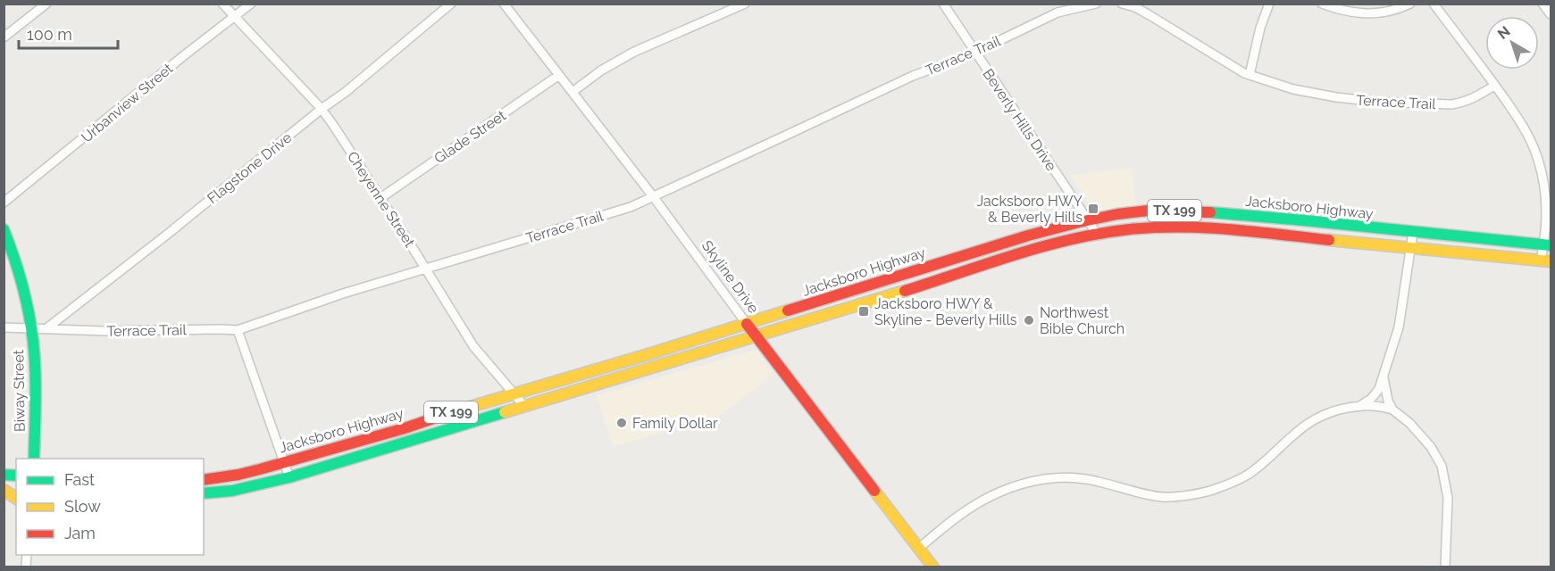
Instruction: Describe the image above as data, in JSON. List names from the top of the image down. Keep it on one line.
{"streets":{"main road":["Jacksboro Highway","TX 199","Skyline Drive","Biway Street"],"street":["Terrace Trail","Urbanview Street","Beverly Hills Drive","Glade Street","Flagstone Drive","Cheyenne Street"]},"crossings":[["Terrace Trail","Beverly Hills Drive"],["Terrace Trail","Flagstone Drive"],["Terrace Trail","Cheyenne Street"],["Terrace Trail","Skyline Drive"],["Terrace Trail","Biway Street"],["Urbanview Street","Cheyenne Street"],["Beverly Hills Drive","Jacksboro Highway"],["Glade Street","Cheyenne Street"],["Glade Street","Skyline Drive"],["Flagstone Drive","Cheyenne Street"],["Cheyenne Street","Jacksboro Highway"],["Jacksboro Highway","Skyline Drive"]],"places":{"transit":["Jacksboro HWY & Beverly Hills","Jacksboro HWY & Skyline - Beverly Hills"],"other":["Northwest Bible Church","Family Dollar"]},"legend":["Fast","Slow","Jam"],"scale_bar":"100 m","north":"top left"}
